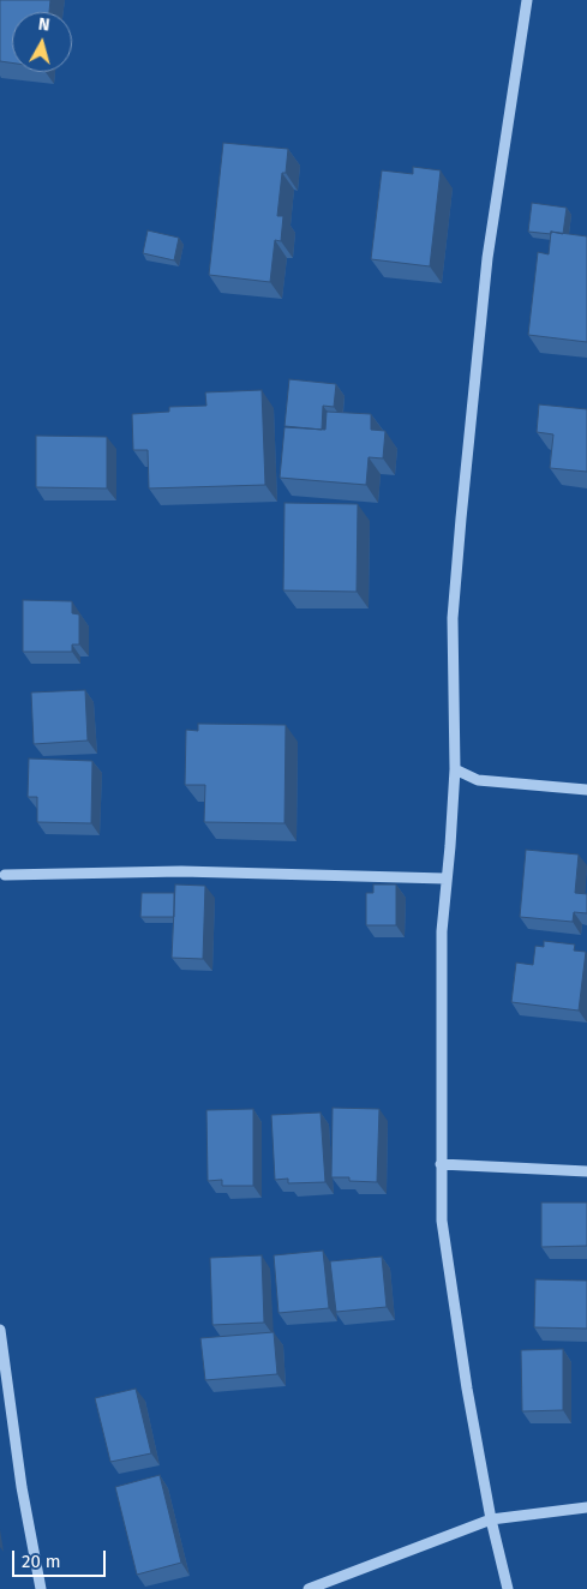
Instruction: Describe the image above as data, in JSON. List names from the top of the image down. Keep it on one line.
{"scale_bar":"20 m","north":"top"}
